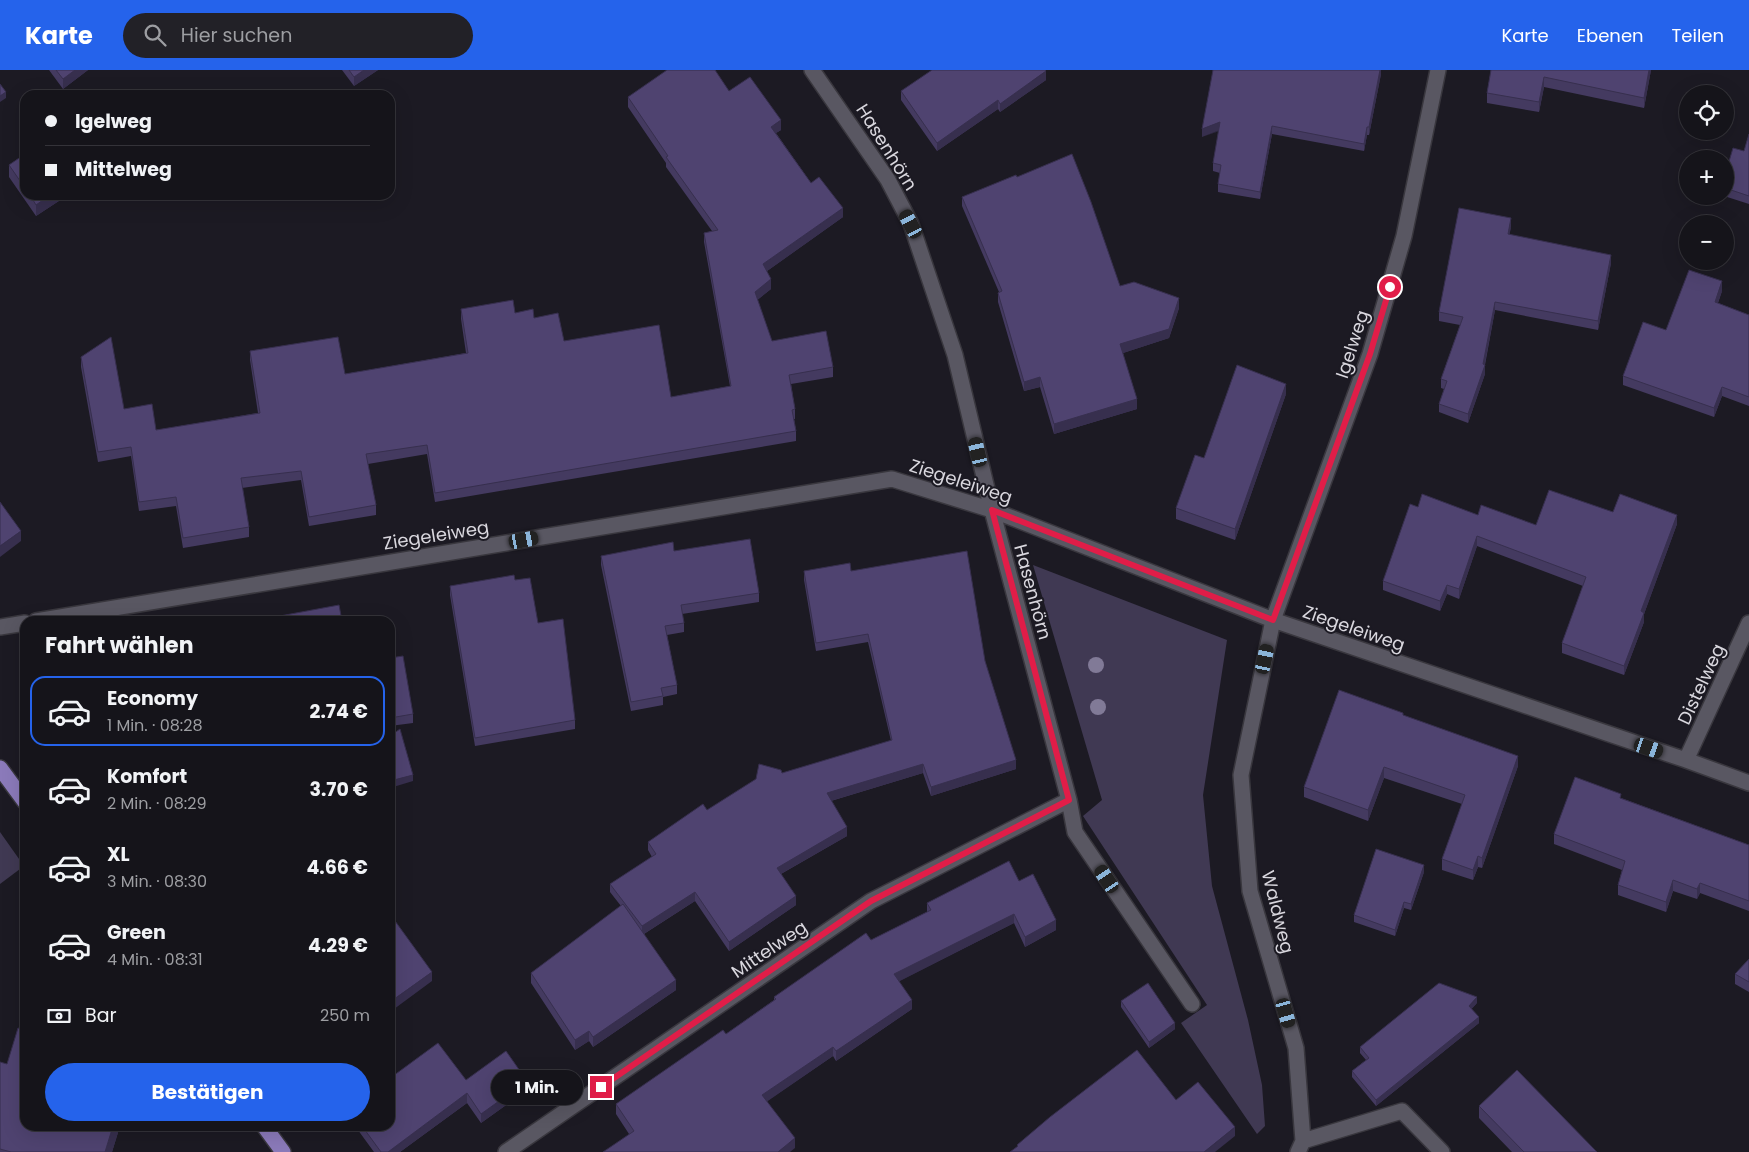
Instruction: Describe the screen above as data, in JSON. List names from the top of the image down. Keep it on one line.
{"streets":{"street":["Hasenhörn","Igelweg","Ziegeleiweg","Distelweg","Waldweg","Mittelweg"]},"crossings":[["Hasenhörn","Ziegeleiweg"],["Hasenhörn","Mittelweg"],["Igelweg","Ziegeleiweg"],["Igelweg","Waldweg"],["Ziegeleiweg","Distelweg"],["Ziegeleiweg","Waldweg"]],"page":{"header":"Karte","search":"Hier suchen","nav":["Karte","Ebenen","Teilen"],"map_buttons":["+","−"],"banner":["Igelweg","Mittelweg"],"heading":"Fahrt wählen","list":[{"name":"Economy","note":"1 Min. · 08:28","value":"2.74 €"},{"name":"Komfort","note":"2 Min. · 08:29","value":"3.70 €"},{"name":"XL","note":"3 Min. · 08:30","value":"4.66 €"},{"name":"Green","note":"4 Min. · 08:31","value":"4.29 €"}],"pay":["Bar","250 m"],"buttons":"Bestätigen","bubble":"1 Min."}}
